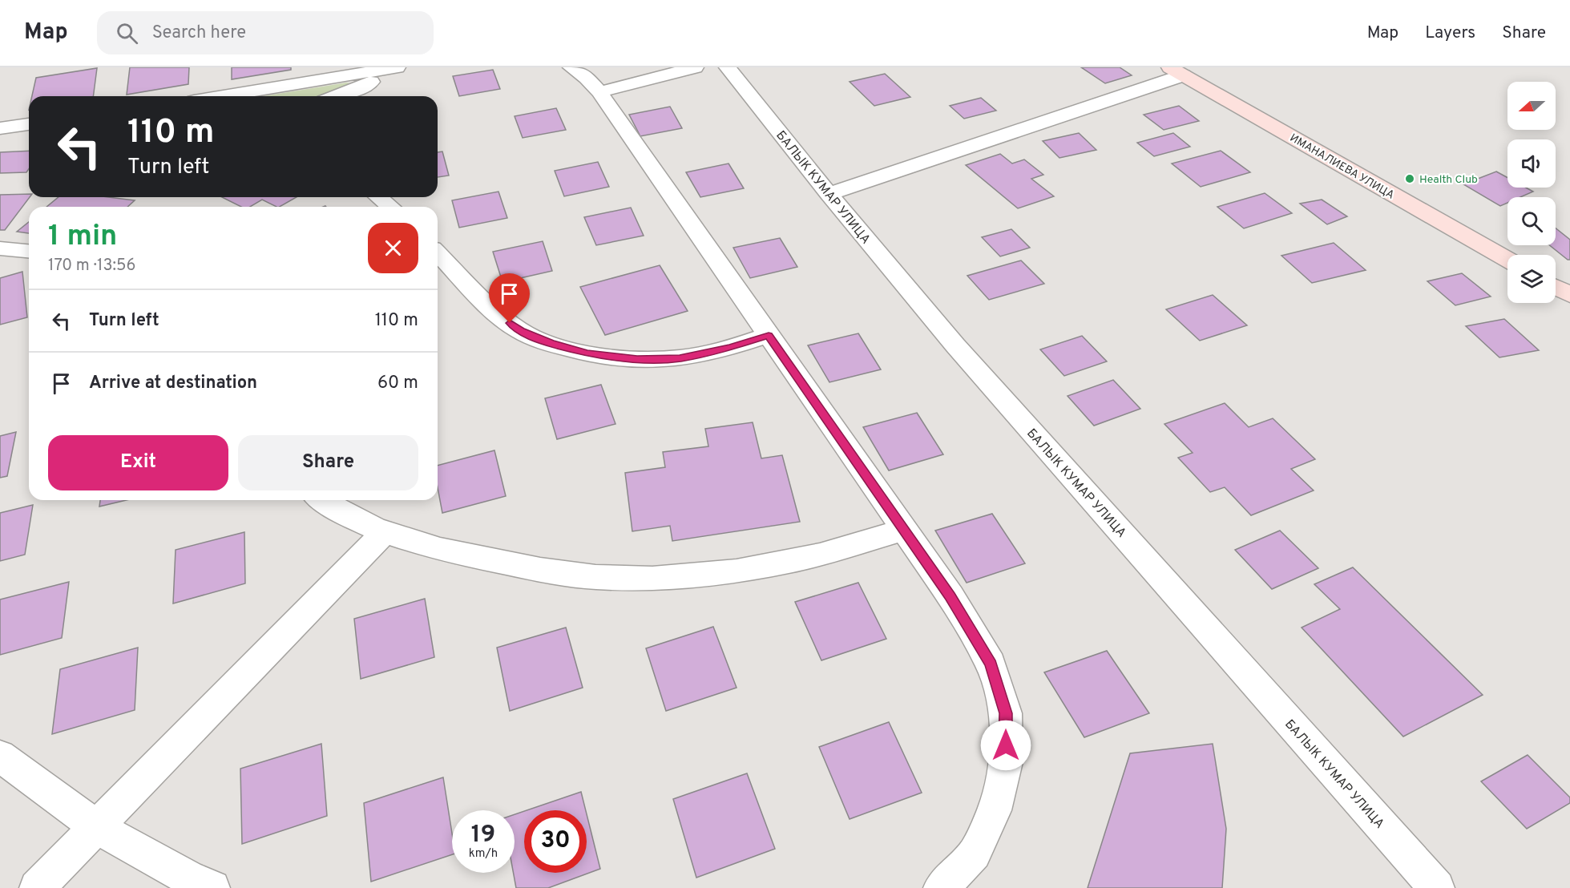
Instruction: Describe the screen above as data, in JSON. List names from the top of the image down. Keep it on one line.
{"streets":{"street":["ИМАНАЛИЕВА УЛИЦА","БАЛЫК КУМАР УЛИЦА"]},"places":["Health Club"],"north":"left","page":{"header":"Map","search":"Search here","nav":["Map","Layers","Share"],"turn":["110 m","Turn left"],"heading":["1 min","170 m · 13:56"],"list":[{"name":"Turn left","value":"110 m"},{"name":"Arrive at destination","value":"60 m"}],"buttons":["Exit","Share"],"speed":"19 km/h","limit":"30"}}
